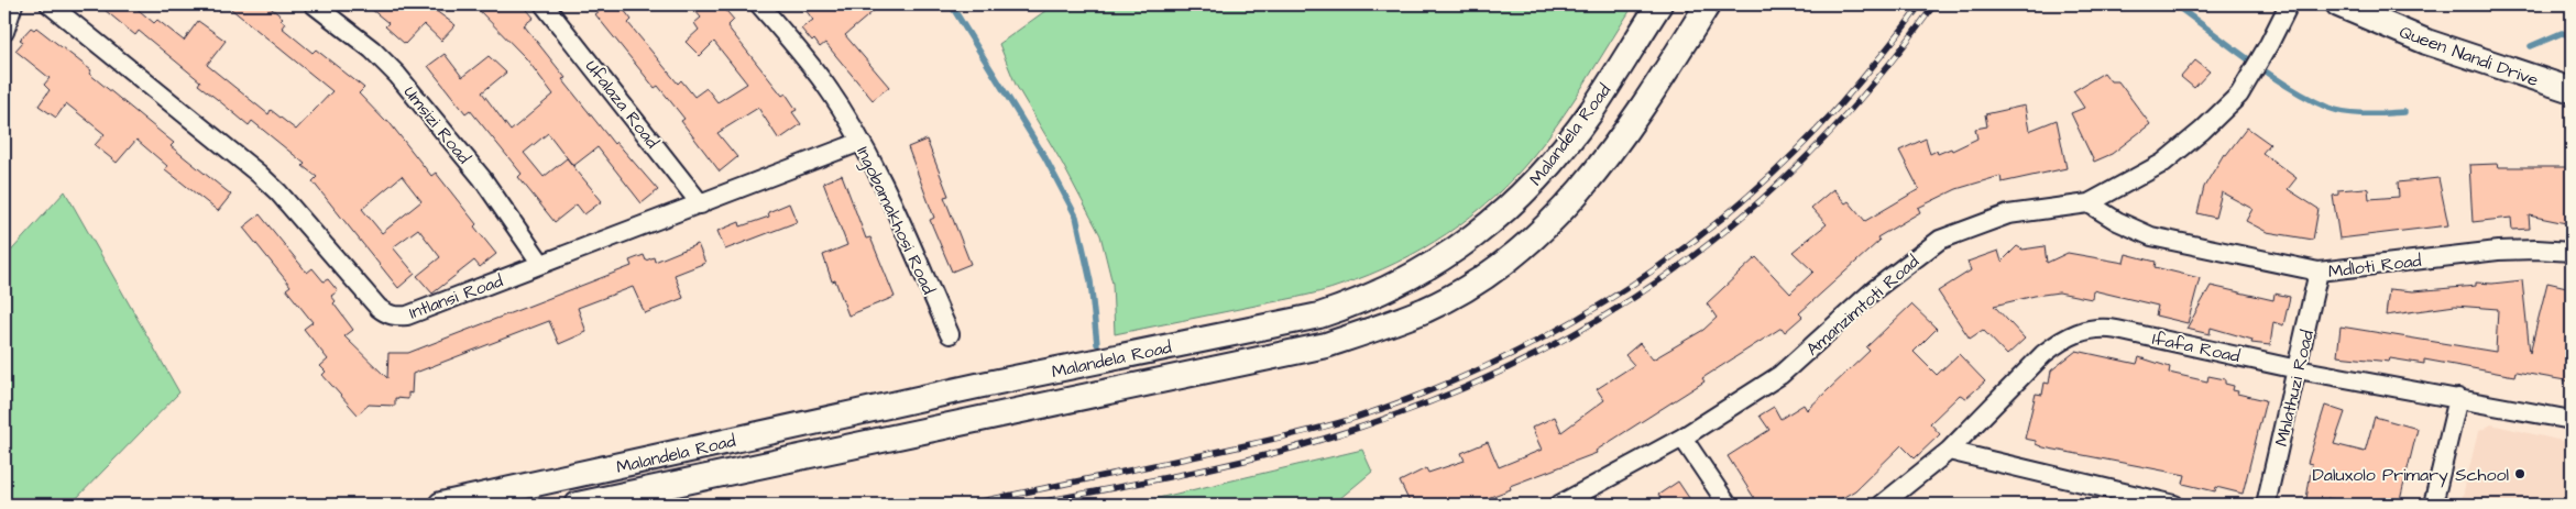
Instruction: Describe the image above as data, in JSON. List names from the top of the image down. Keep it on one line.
{"streets":{"main road":["Queen Nandi Drive","Malandela Road"],"street":["Ufalaza Road","Umsizi Road","Ingobamakhosi Road","Mdloti Road","Intlansi Road","Amanzimtoti Road","Ifafa Road","Mhlathuzi Road"]},"crossings":[["Ufalaza Road","Intlansi Road"],["Umsizi Road","Intlansi Road"],["Ingobamakhosi Road","Intlansi Road"],["Mdloti Road","Amanzimtoti Road"],["Mdloti Road","Mhlathuzi Road"],["Ifafa Road","Mhlathuzi Road"]],"places":["Daluxolo Primary School"]}
